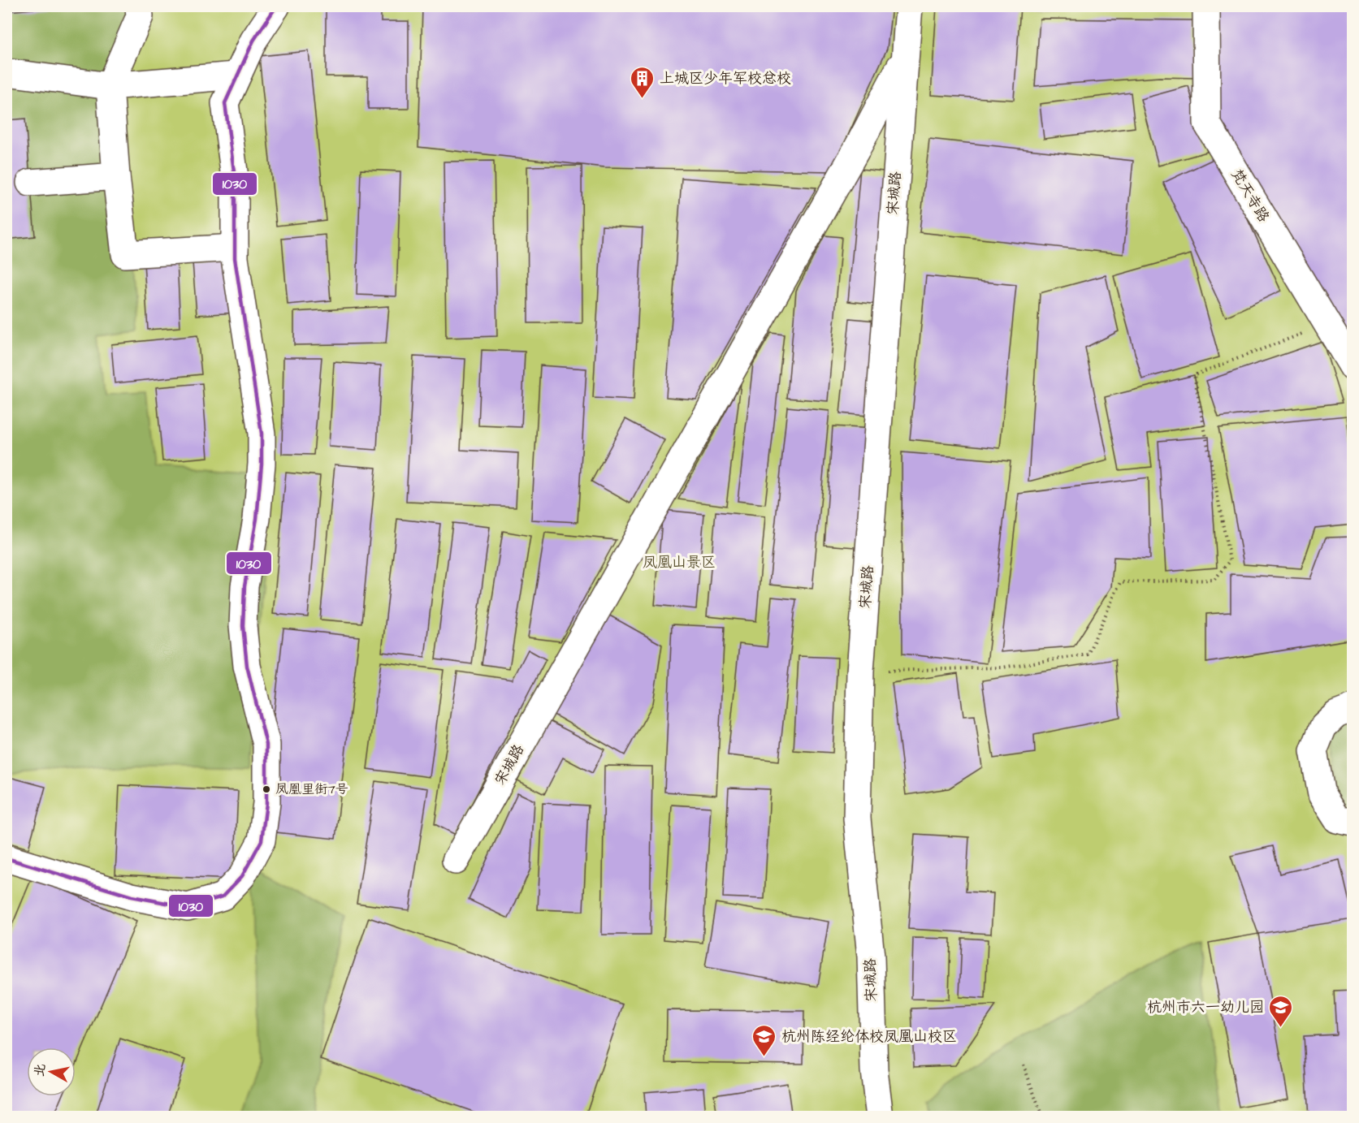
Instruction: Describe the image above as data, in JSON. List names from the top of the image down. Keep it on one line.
{"streets":{"street":["宋城路","梵天寺路"]},"parks":["凤凰山景区"],"places":{"building":["上城区少年军校总校"],"other":["凤凰里街7号"],"school or university":["杭州市六一幼儿园","杭州陈经纶体校凤凰山校区"]},"lines":["transit line 1030"],"north":"left"}
